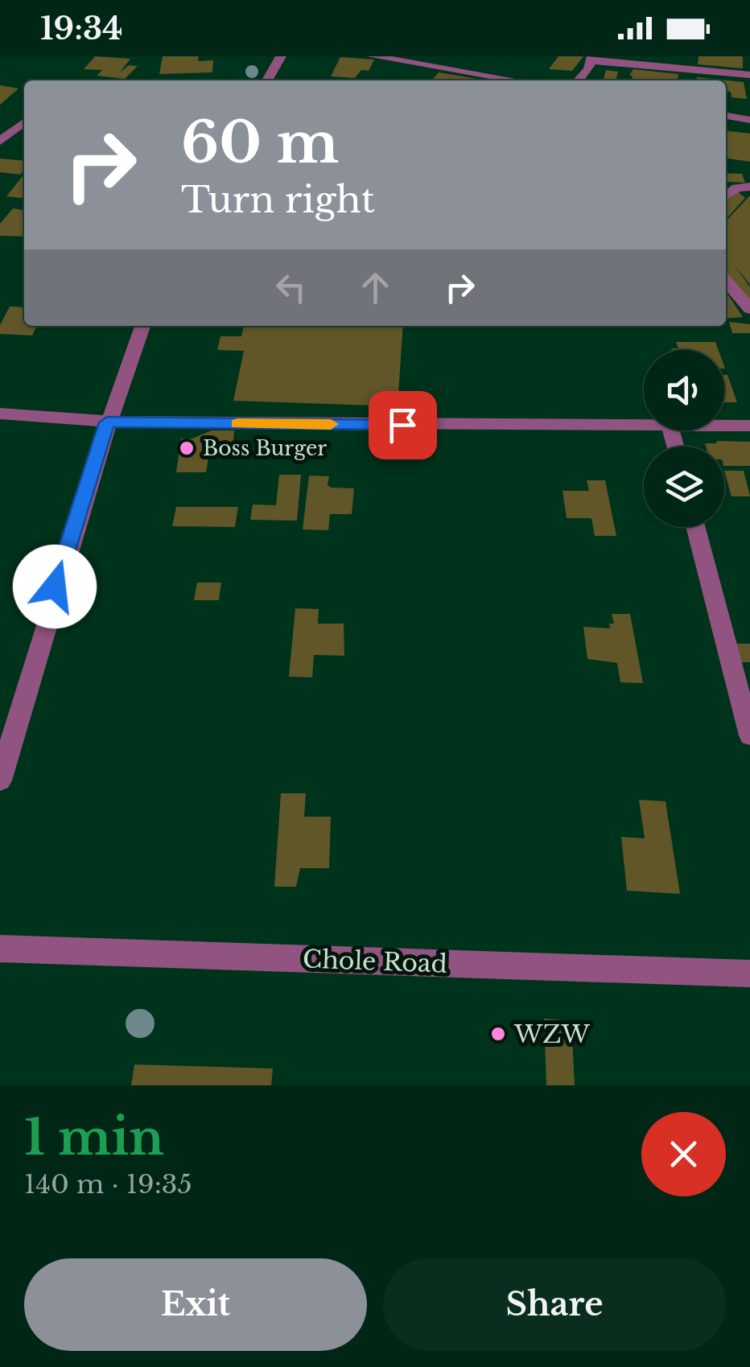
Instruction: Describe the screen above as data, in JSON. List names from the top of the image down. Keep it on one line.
{"streets":{"street":["Chole Road"]},"places":["Boss Burger","WZW"],"page":{"status":"19:34","turn":["60 m","Turn right"],"heading":["1 min","140 m · 19:35"],"buttons":["Exit","Share"]}}
